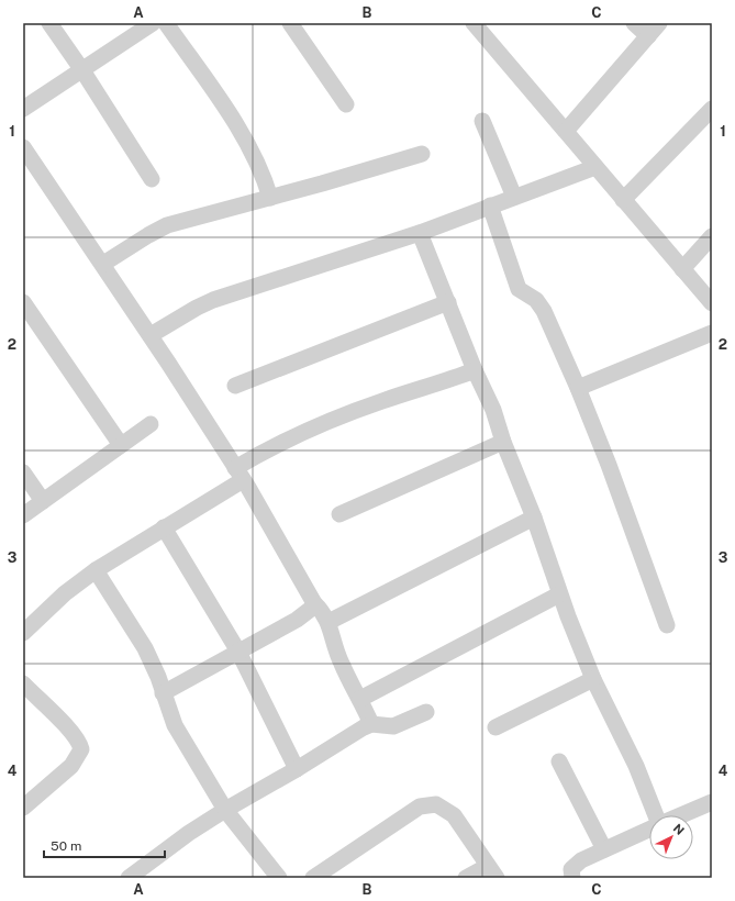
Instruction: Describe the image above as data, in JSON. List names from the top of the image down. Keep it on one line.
{"scale_bar":"50 m","north":"top right","grid":{"columns":["A","B","C"],"rows":["1","2","3","4"]}}
